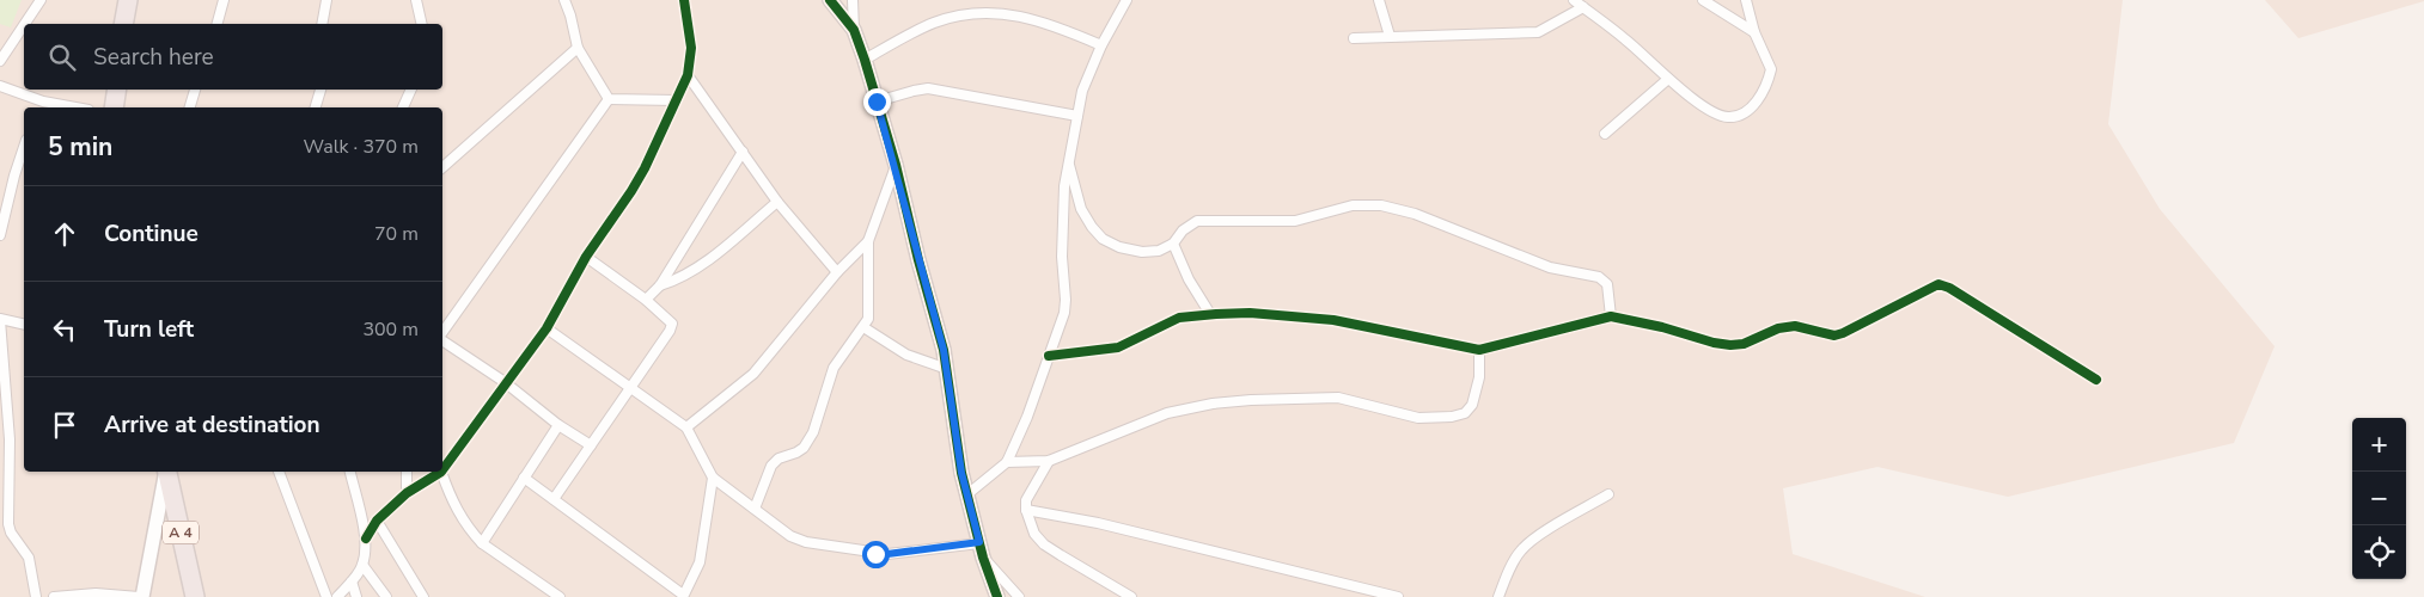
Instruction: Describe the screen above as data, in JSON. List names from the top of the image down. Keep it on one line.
{"streets":{"highway":["A 4"]},"page":{"search":"Search here","heading":["5 min","Walk · 370 m"],"list":[["Continue","70 m"],["Turn left","300 m"],"Arrive at destination"],"map_buttons":["+","−"]}}
